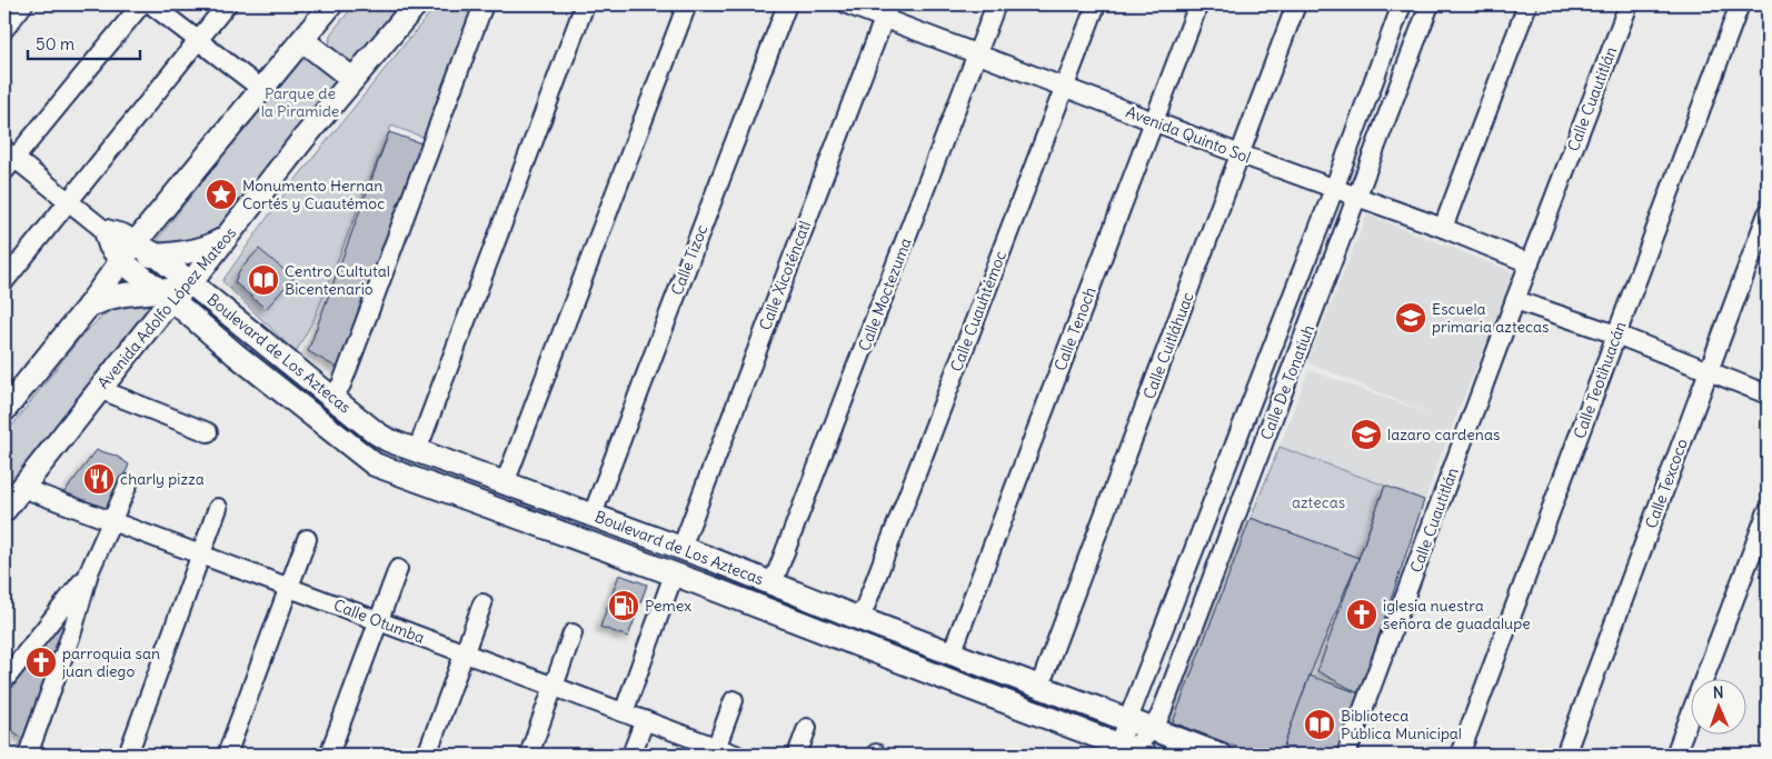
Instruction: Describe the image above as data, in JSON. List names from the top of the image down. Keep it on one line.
{"streets":{"main road":["Avenida Adolfo López Mateos","Boulevard de Los Aztecas"],"street":["Calle Cuautitlán","Avenida Quinto Sol","Calle Tizoc","Calle Xicoténcatl","Calle Moctezuma","Calle Cuauhtémoc","Calle Tenoch","Calle Cuitláhuac","Calle Teotihuacán","Calle De Tonatiuh","Calle Texcoco","Calle Otumba"]},"crossings":[["Calle Cuautitlán","Avenida Quinto Sol"],["Avenida Quinto Sol","Calle Xicoténcatl"],["Avenida Quinto Sol","Calle Moctezuma"],["Avenida Quinto Sol","Calle Cuauhtémoc"],["Avenida Quinto Sol","Calle Tenoch"],["Avenida Quinto Sol","Calle Cuitláhuac"],["Avenida Quinto Sol","Calle De Tonatiuh"],["Calle Tizoc","Boulevard de Los Aztecas"],["Calle Xicoténcatl","Boulevard de Los Aztecas"],["Calle Moctezuma","Boulevard de Los Aztecas"],["Avenida Adolfo López Mateos","Boulevard de Los Aztecas"],["Avenida Adolfo López Mateos","Calle Otumba"],["Calle Cuauhtémoc","Boulevard de Los Aztecas"],["Calle Tenoch","Boulevard de Los Aztecas"],["Calle Cuitláhuac","Boulevard de Los Aztecas"],["Boulevard de Los Aztecas","Calle De Tonatiuh"]],"parks":["Parque de la Piramide","aztecas"],"places":{"place":["Monumento Hernan Cortés y Cuautémoc"],"library":["Centro Cultutal Bicentenario","Biblioteca Pública Municipal"],"school or university":["Escuela primaria aztecas","lazaro cardenas"],"restaurant":["charly pizza"],"fuel station":["Pemex"],"church":["iglesia nuestra señora de guadalupe","parroquia san juan diego"]},"scale_bar":"50 m","north":"top"}
